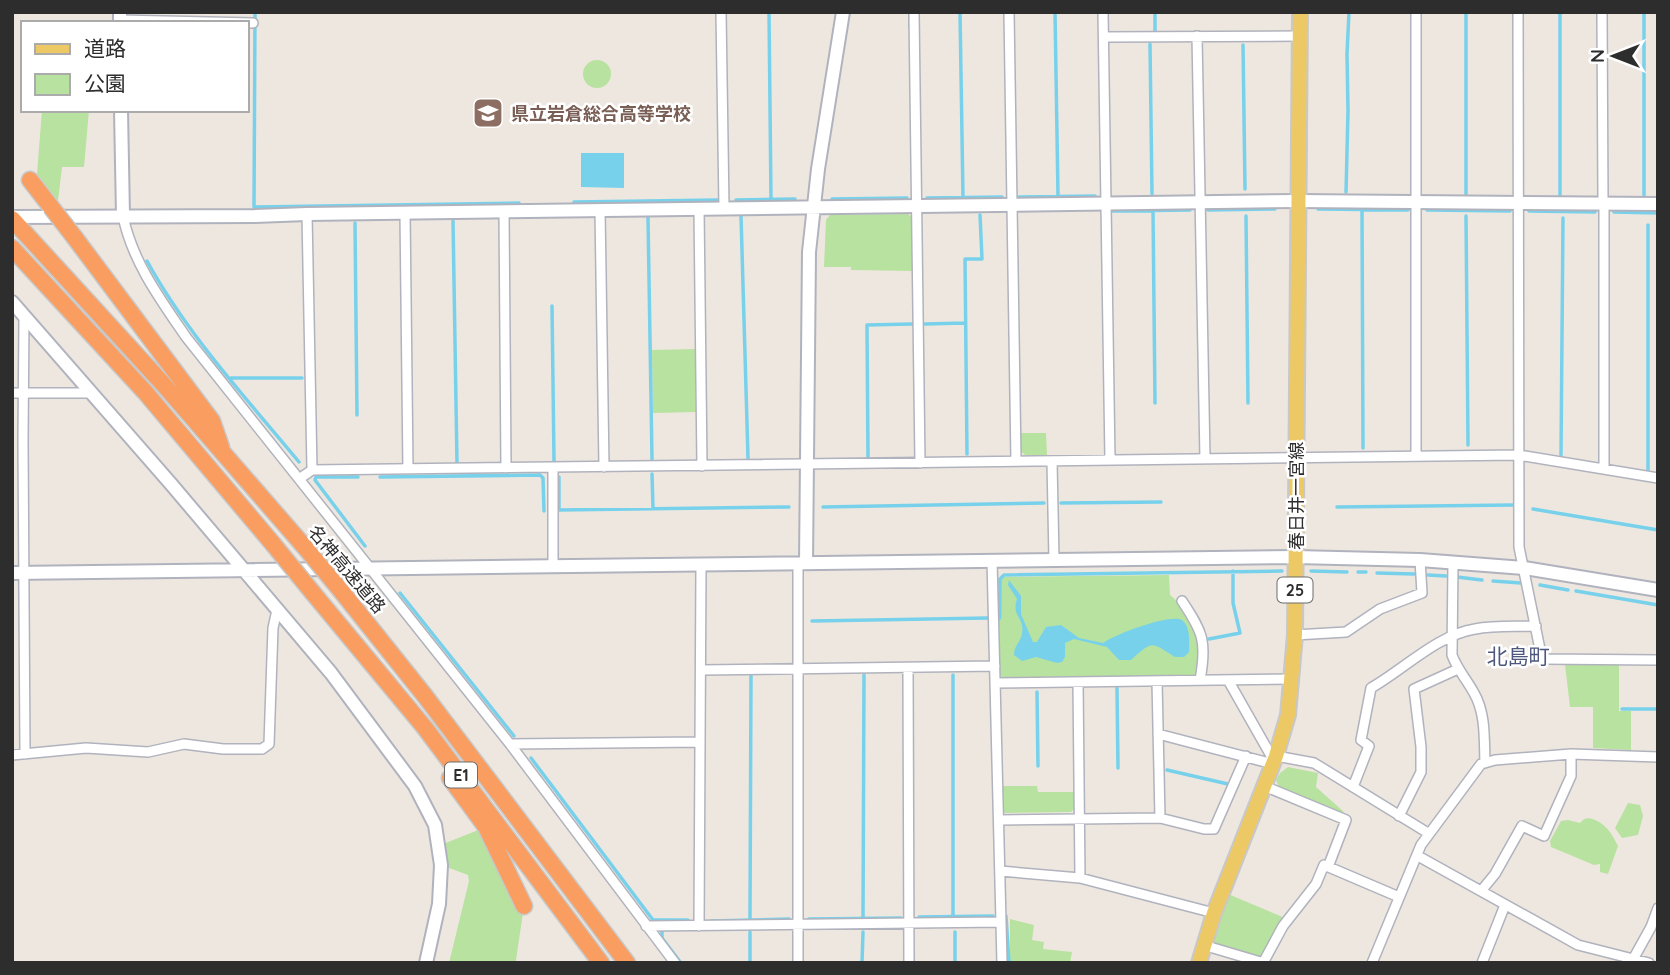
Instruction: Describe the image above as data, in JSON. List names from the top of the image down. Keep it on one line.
{"streets":{"highway":["名神高速道路","E1"],"main road":["春日井一宮線","25"]},"districts":["北島町"],"places":{"school or university":["県立岩倉総合高等学校"]},"legend":["道路","公園"],"north":"left"}
